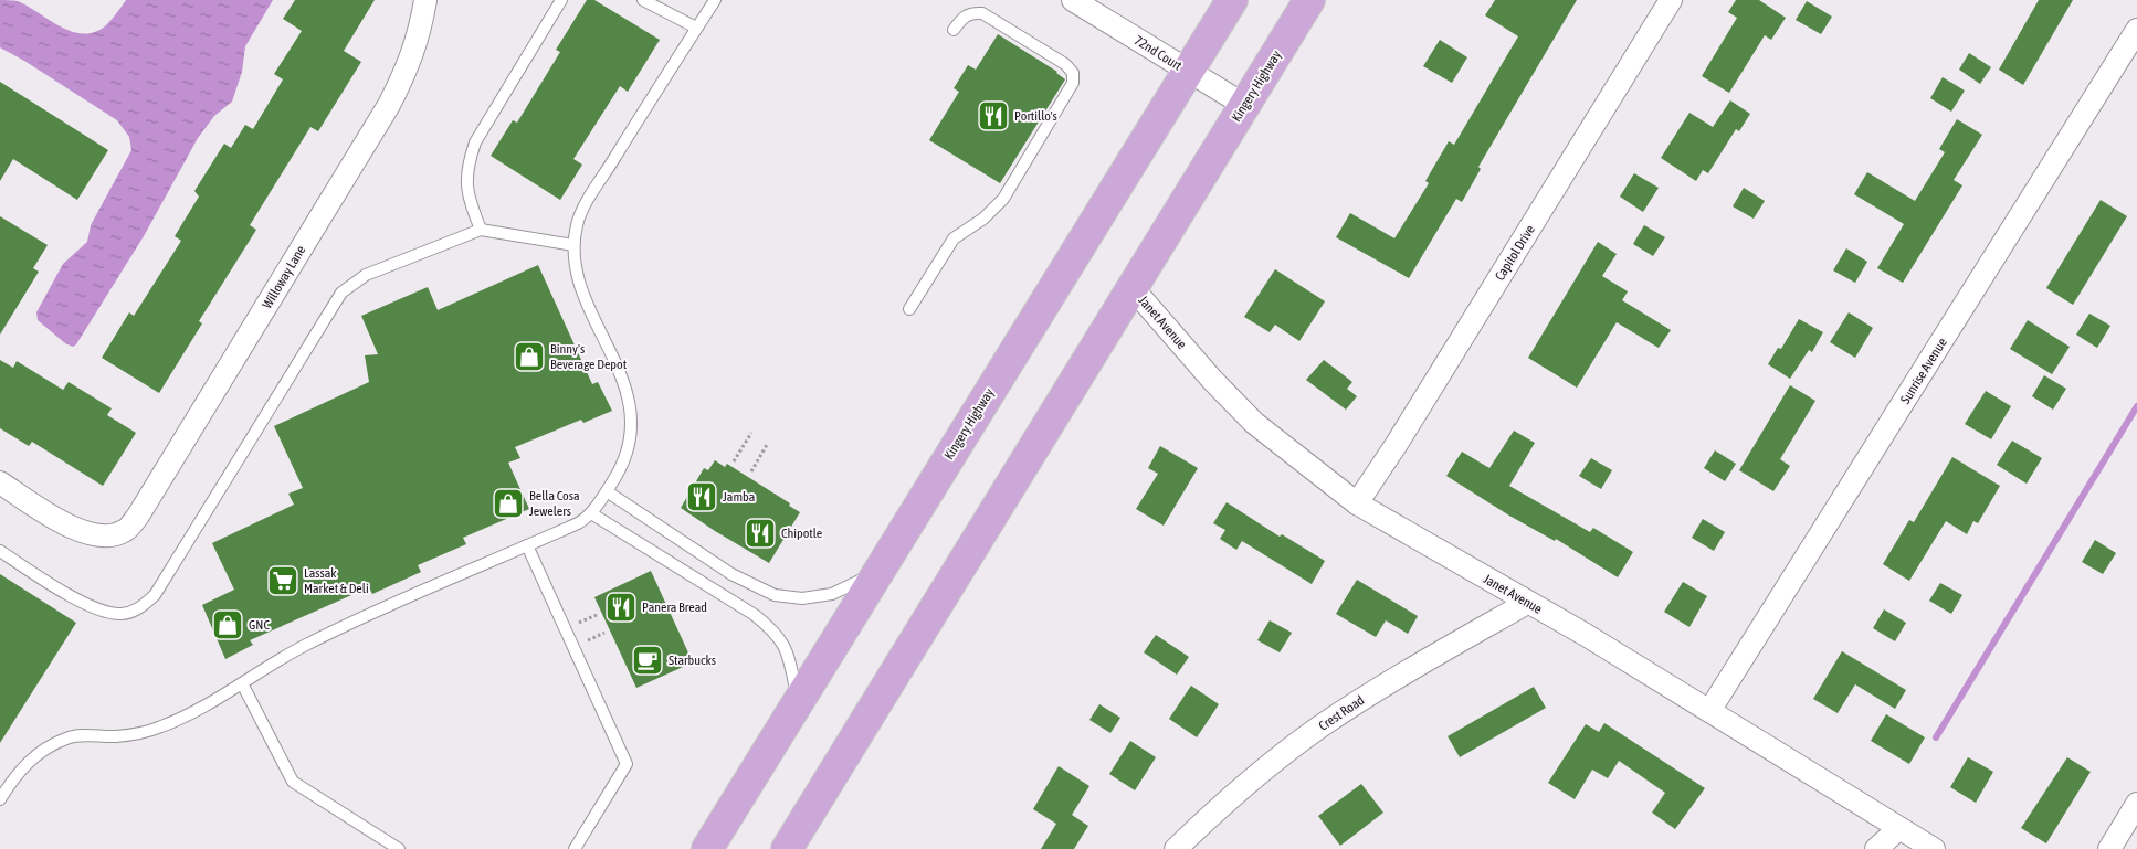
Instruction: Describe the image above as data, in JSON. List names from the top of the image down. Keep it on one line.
{"streets":{"highway":["Kingery Highway"],"street":["72nd Court","Capitol Drive","Willoway Lane","Janet Avenue","Sunrise Avenue","Crest Road"]},"crossings":[["72nd Court","Kingery Highway"],["Kingery Highway","Janet Avenue"],["Capitol Drive","Janet Avenue"],["Janet Avenue","Sunrise Avenue"],["Janet Avenue","Crest Road"]],"places":{"restaurant":["Portillo's","Jamba","Chipotle","Panera Bread"],"shop":["Binny's Beverage Depot","Bella Cosa Jewelers","GNC"],"supermarket":["Lassak Market & Deli"],"cafe":["Starbucks"]}}
